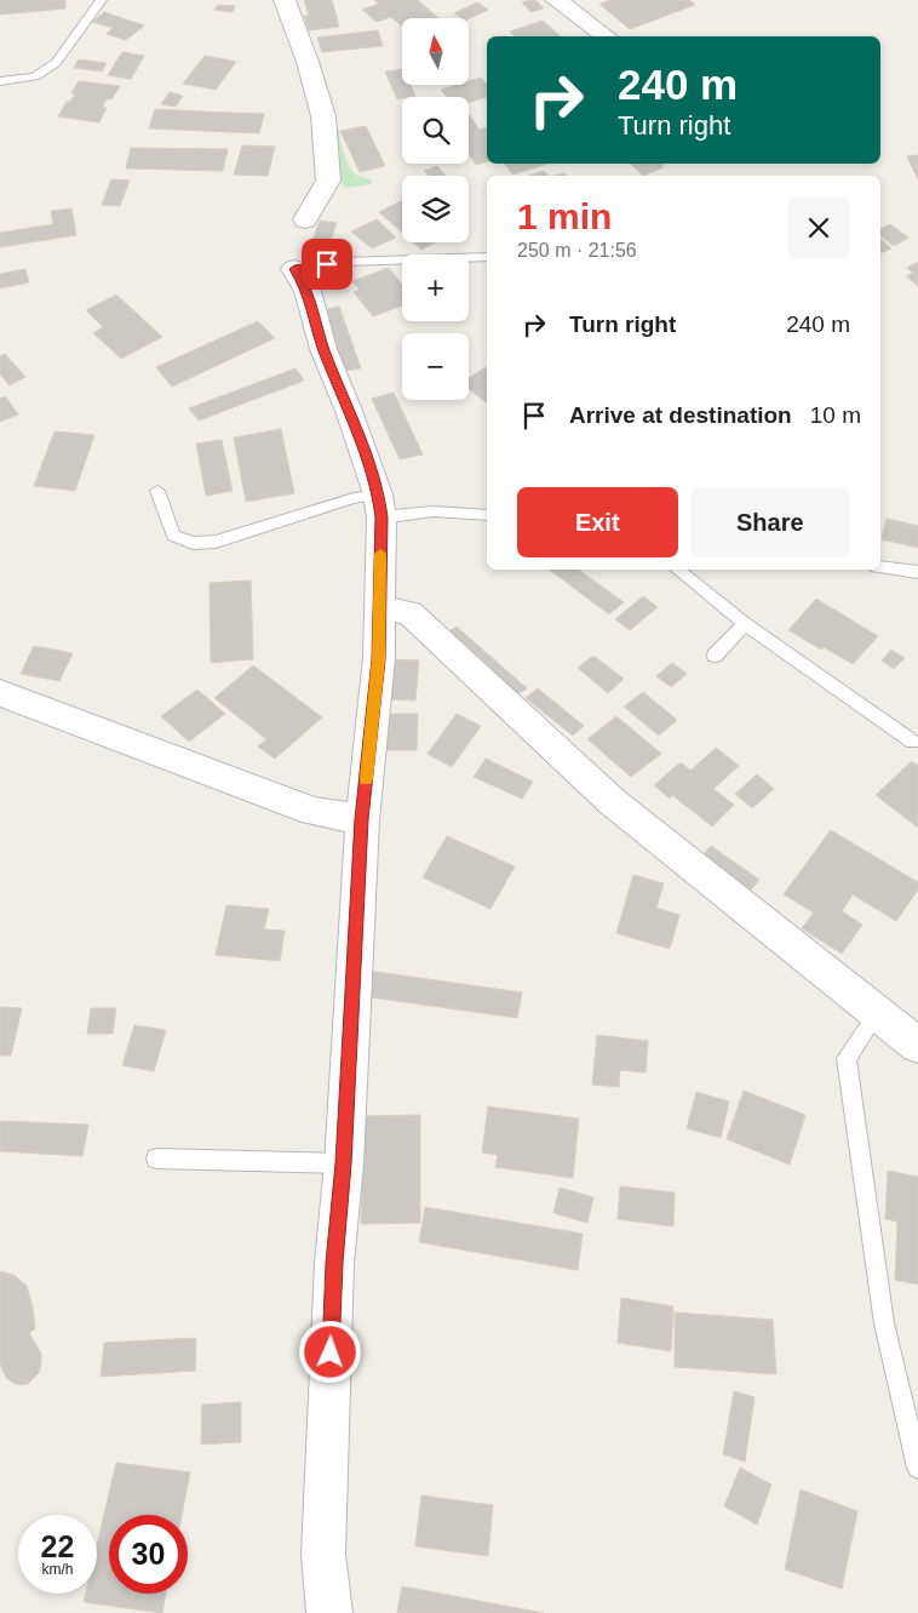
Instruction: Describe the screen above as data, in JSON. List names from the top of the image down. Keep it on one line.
{"north":"top","page":{"map_buttons":["+","−"],"turn":["240 m","Turn right"],"heading":["1 min","250 m · 21:56"],"list":[{"name":"Turn right","value":"240 m"},{"name":"Arrive at destination","value":"10 m"}],"buttons":["Exit","Share"],"speed":"22 km/h","limit":"30"}}
